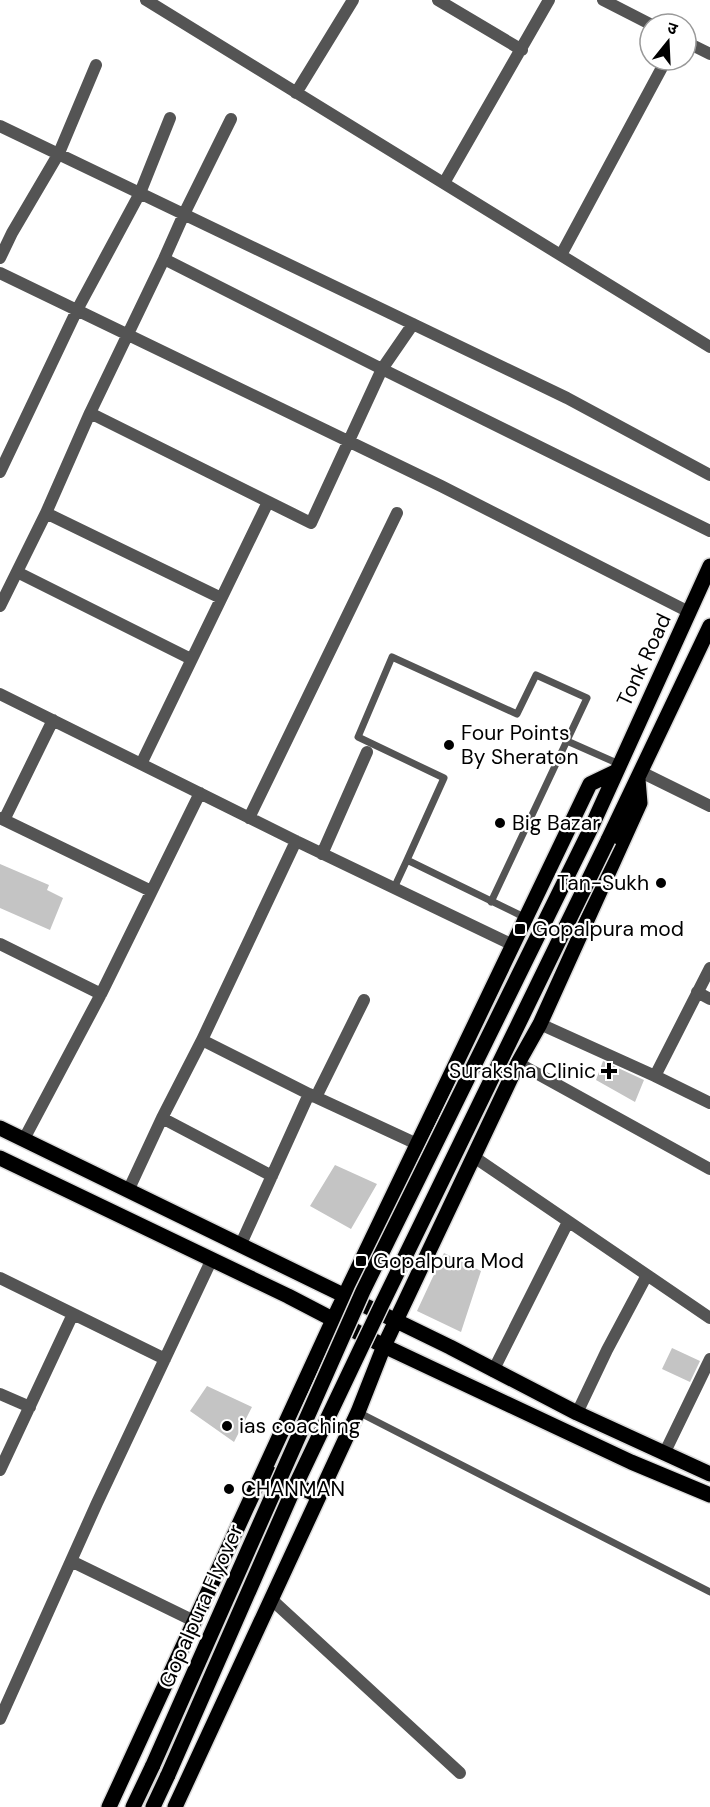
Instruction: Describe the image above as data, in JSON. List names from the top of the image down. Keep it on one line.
{"streets":{"main road":["Tonk Road","Gopalpura Flyover"]},"crossings":[["Tonk Road","Gopalpura Flyover"]],"places":{"other":["Four Points By Sheraton","Big Bazar","Tan-Sukh","ias coaching","CHANMAN"],"transit":["Gopalpura mod","Gopalpura Mod"],"health":["Suraksha Clinic"]},"north":"top"}
